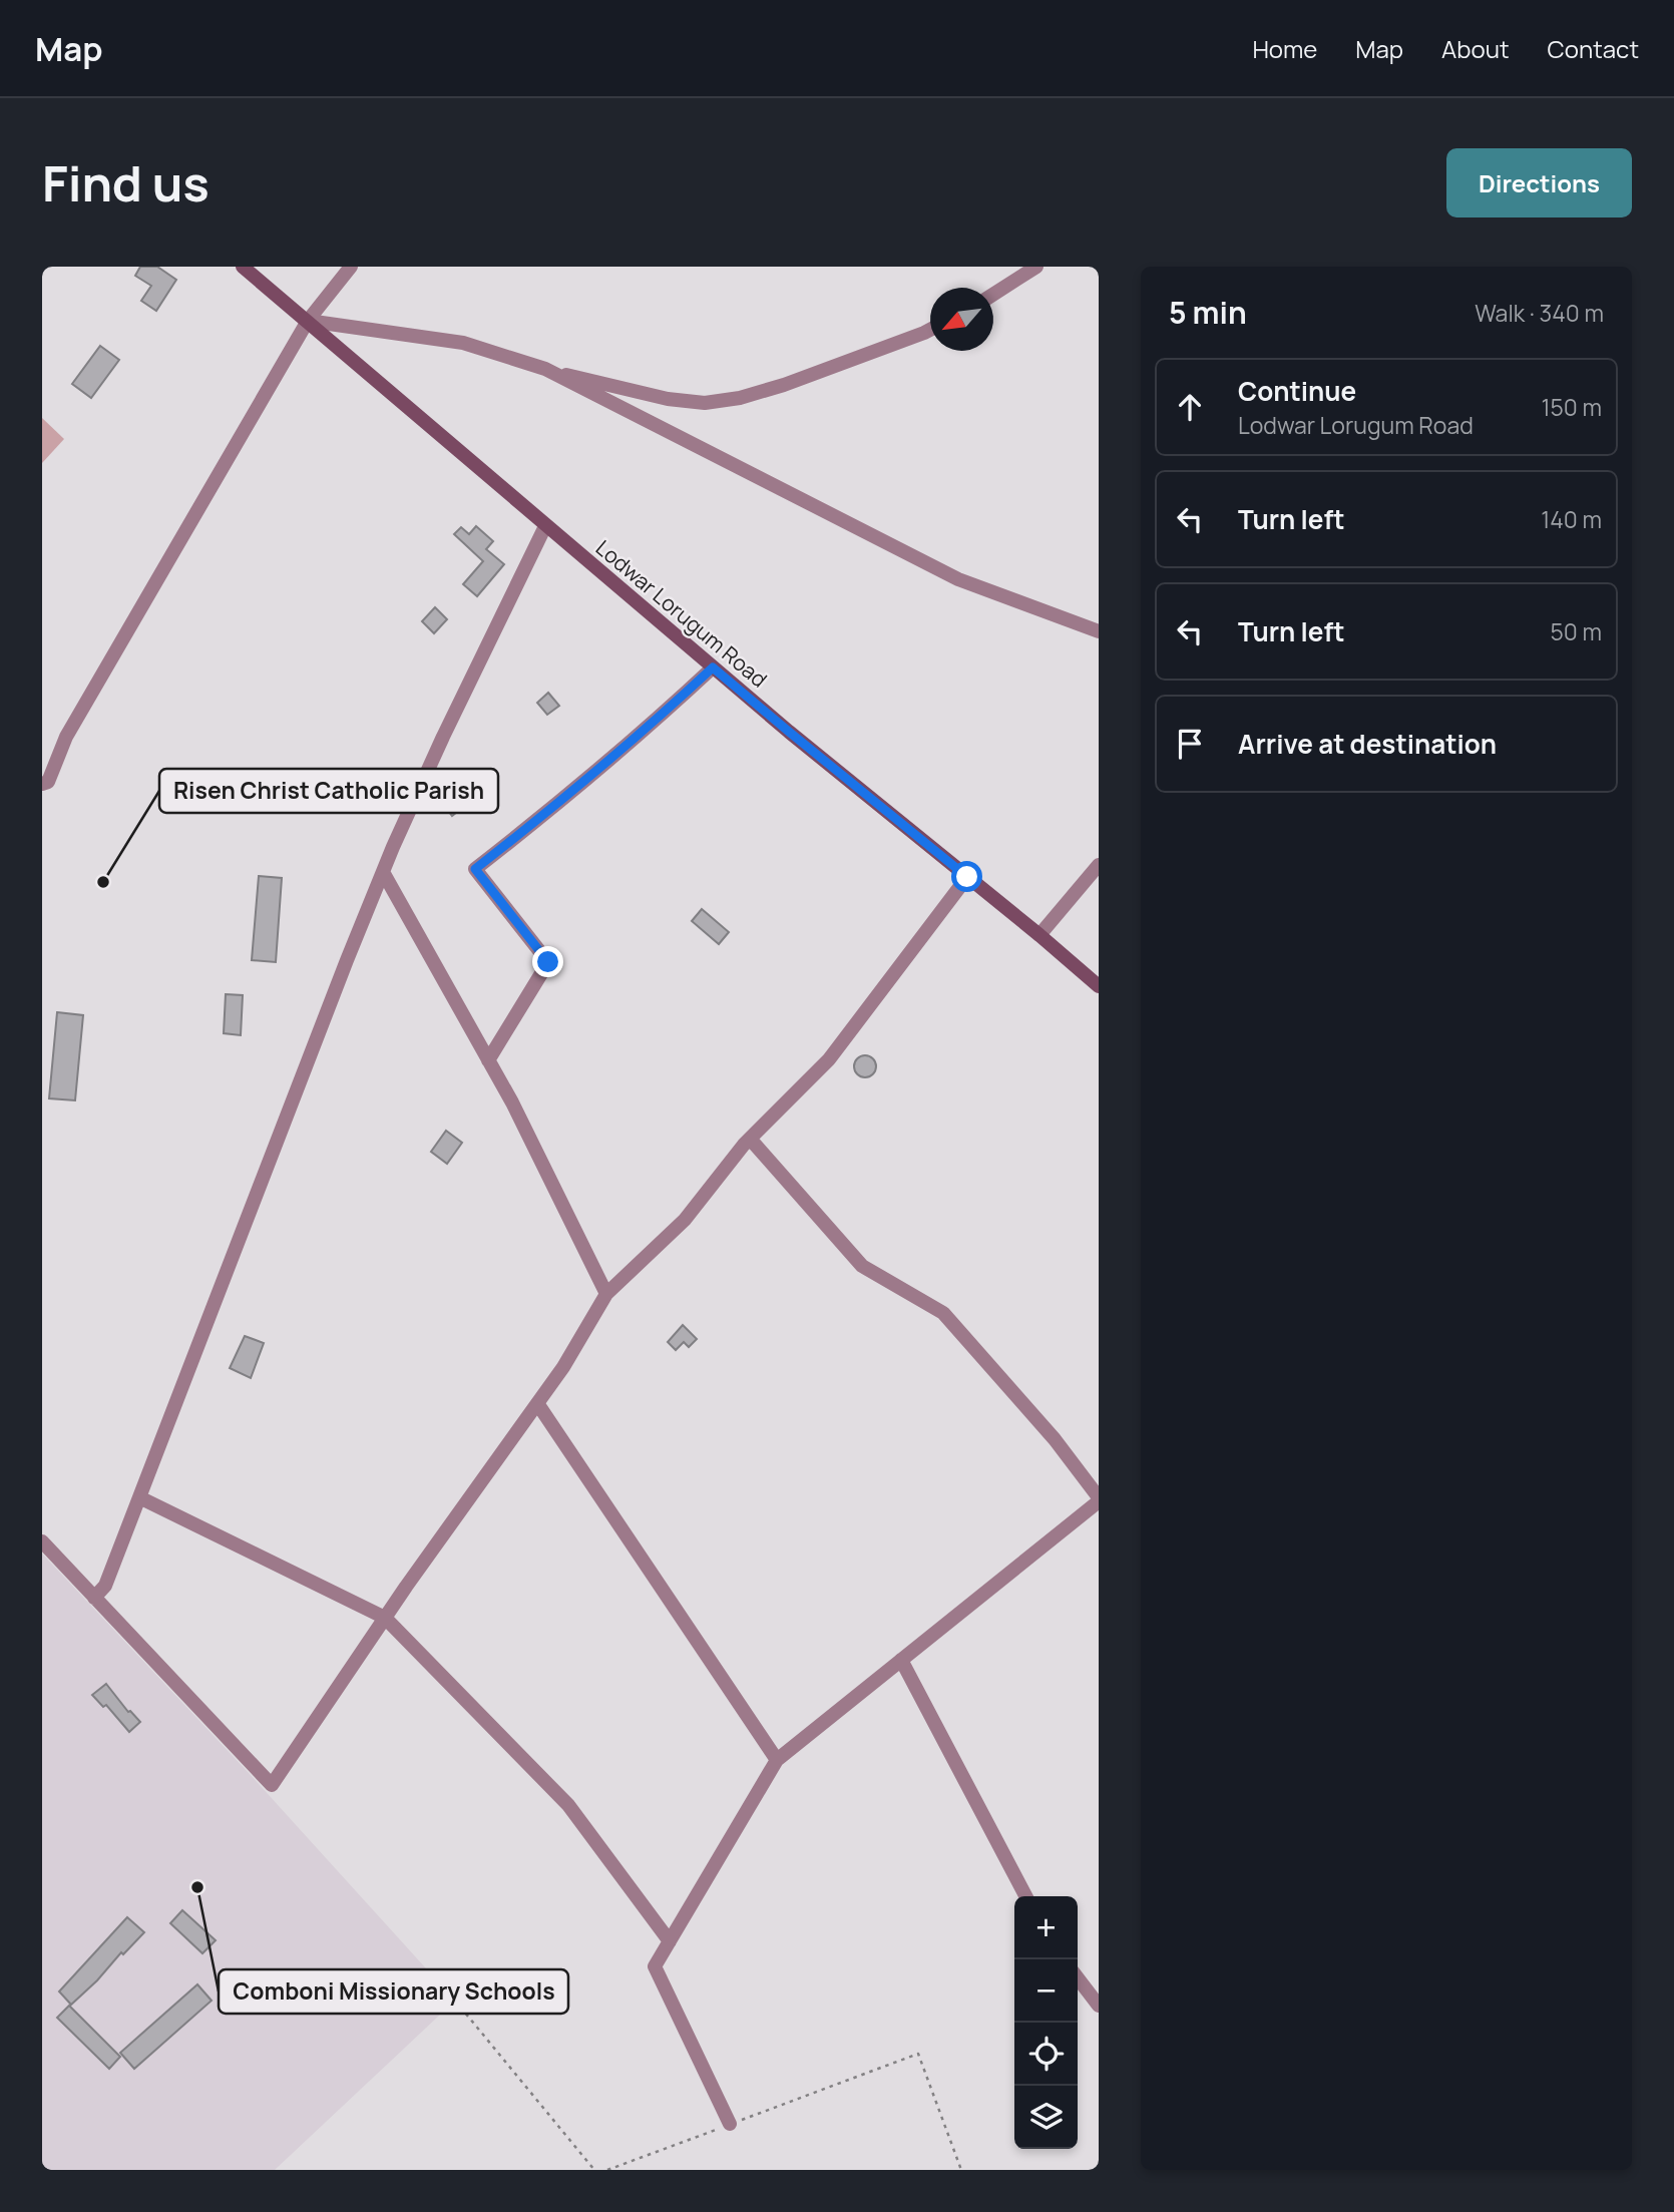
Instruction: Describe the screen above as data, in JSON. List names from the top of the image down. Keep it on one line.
{"streets":{"main road":["Lodwar Lorugum Road"]},"places":["Risen Christ Catholic Parish","Comboni Missionary Schools"],"north":"bottom left","page":{"header":"Map","nav":["Home","Map","About","Contact"],"buttons":"Directions","title":"Find us","heading":["5 min","Walk · 340 m"],"list":[["Continue","Lodwar Lorugum Road","150 m"],["Turn left","140 m"],["Turn left","50 m"],"Arrive at destination"],"map_buttons":["+","−"]}}
